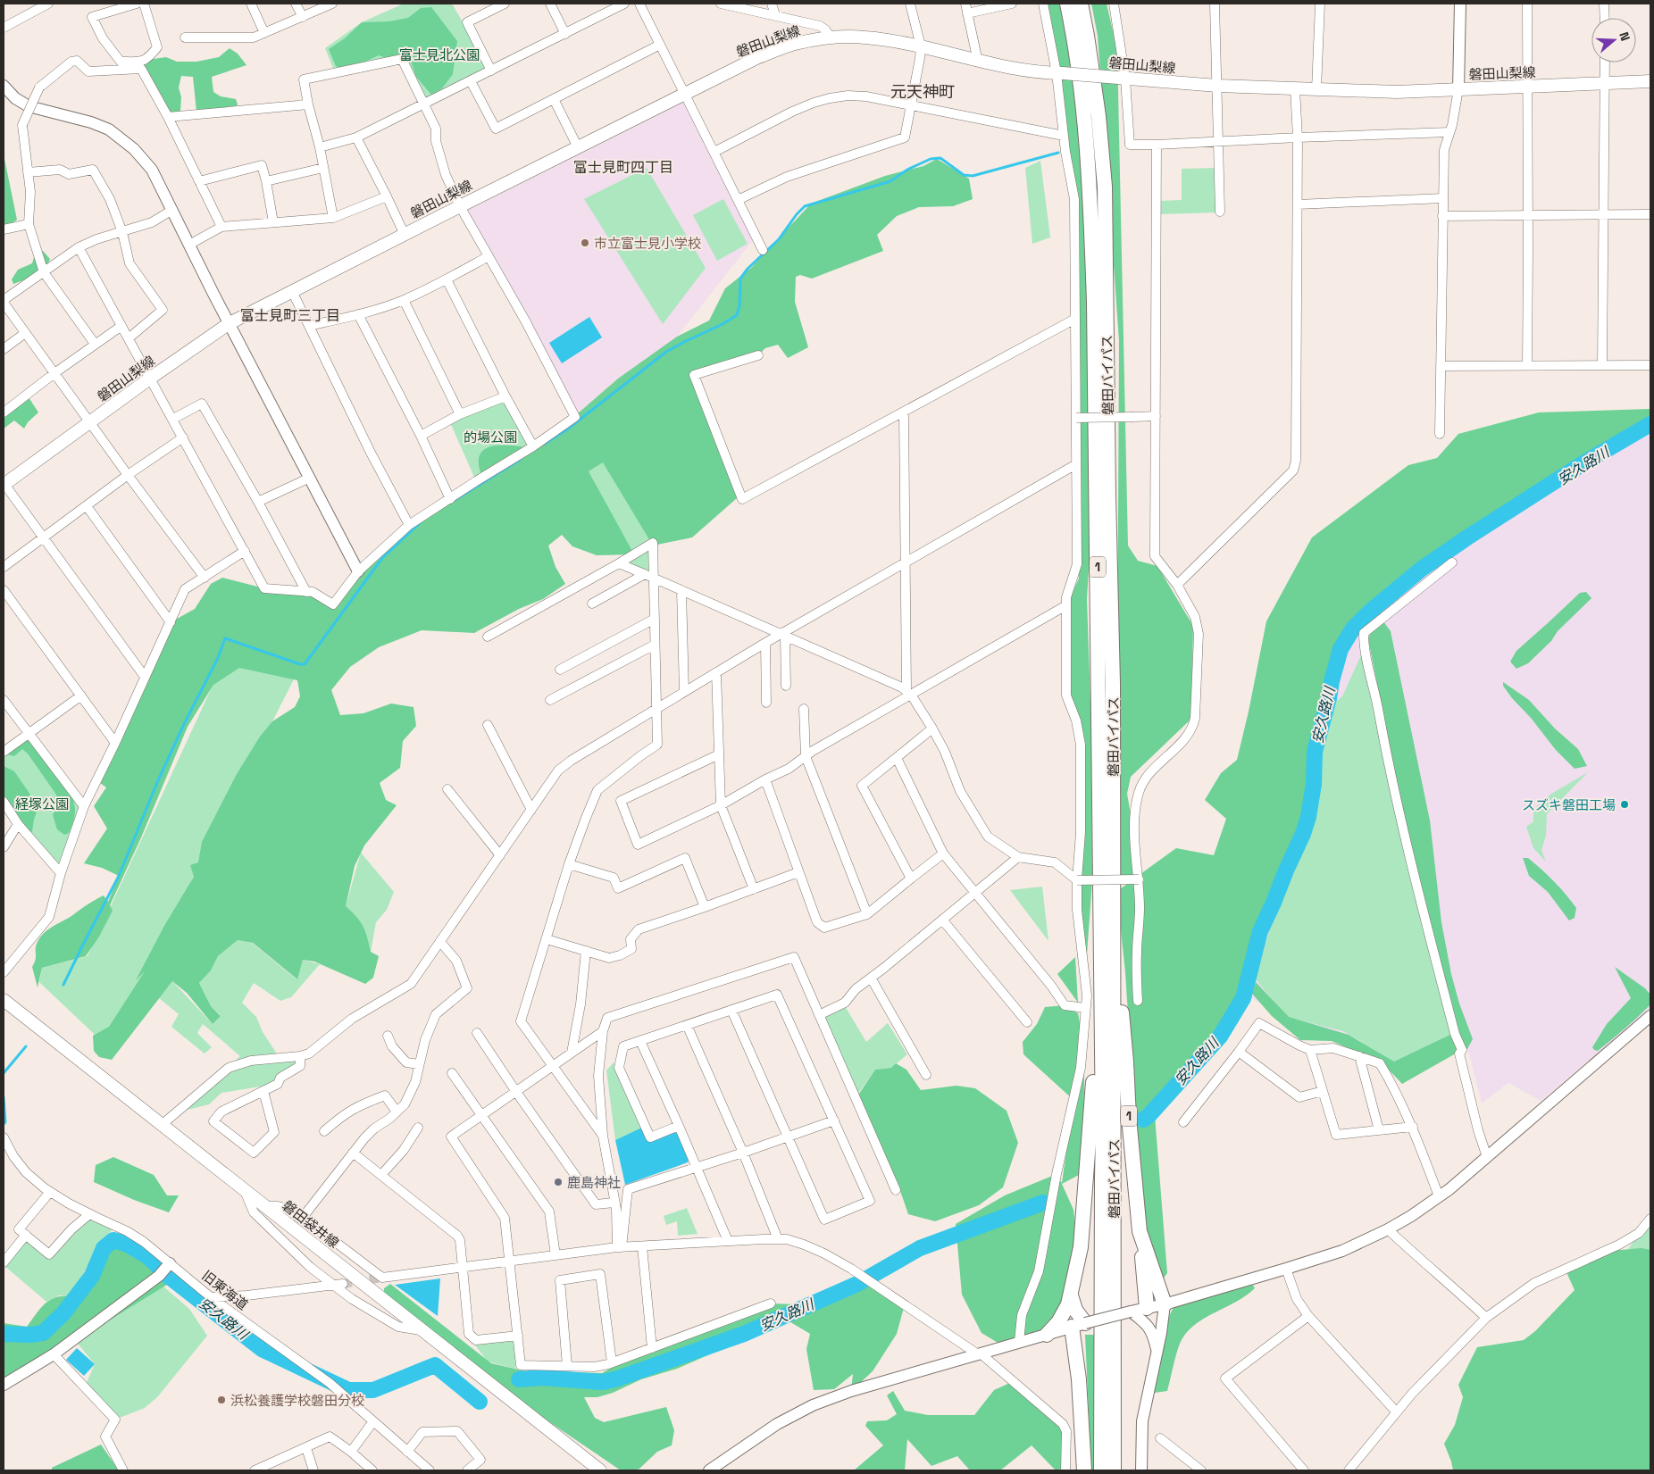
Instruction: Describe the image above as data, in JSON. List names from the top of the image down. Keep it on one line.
{"streets":{"highway":["磐田バイパス","1"],"main road":["磐田山梨線","磐田袋井線"],"street":["旧東海道"]},"crossings":[["磐田バイパス","1"]],"districts":["元天神町","富士見町四丁目","富士見町三丁目"],"water":["安久路川"],"parks":["富士見北公園","的場公園","経塚公園"],"places":["市立富士見小学校","スズキ磐田工場","鹿島神社","浜松養護学校磐田分校"],"north":"right"}
